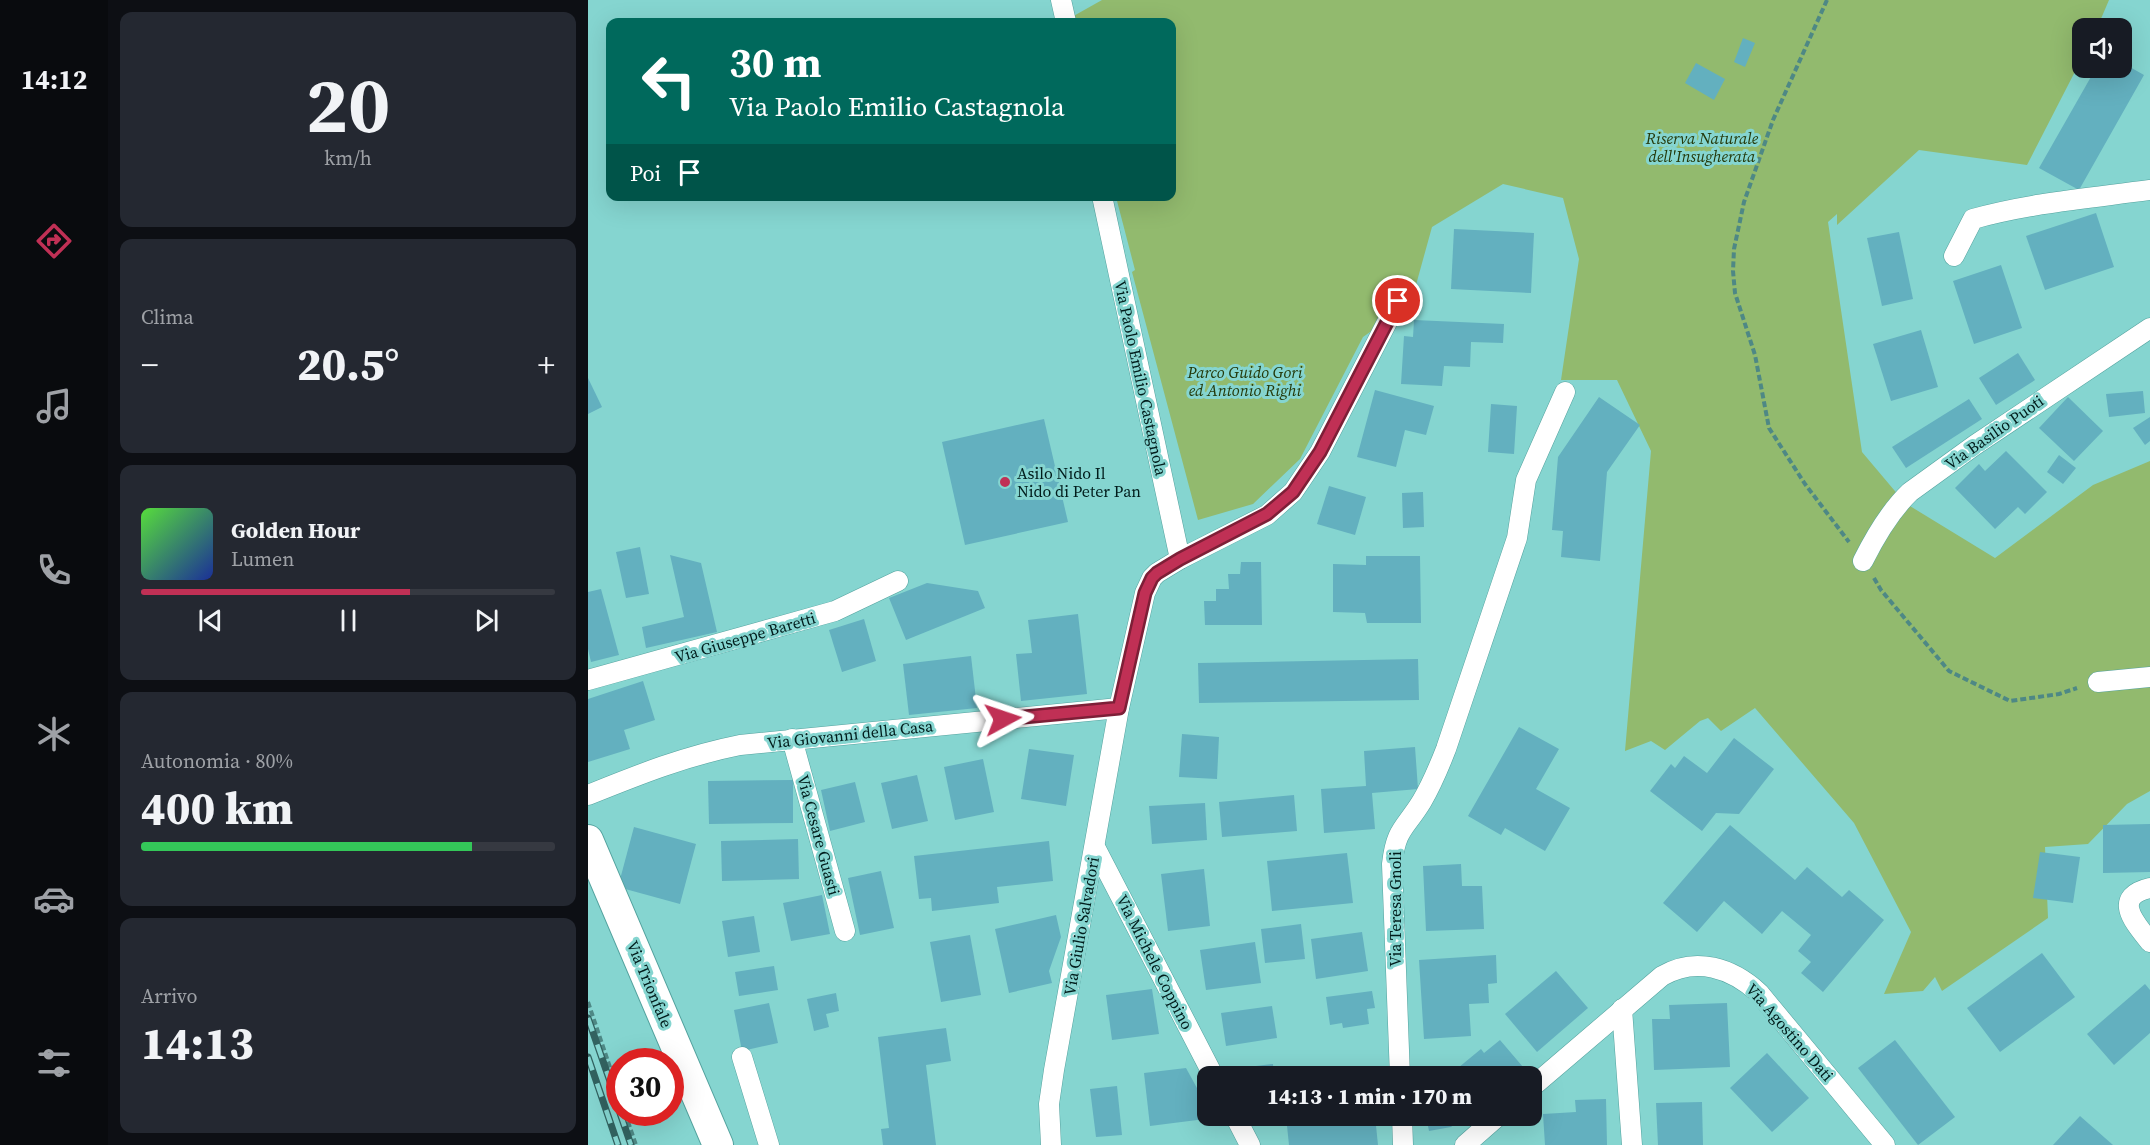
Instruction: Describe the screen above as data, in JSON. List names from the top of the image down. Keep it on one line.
{"streets":{"main road":["Via Trionfale"],"street":["Via Paolo Emilio Castagnola","Via Basilio Puoti","Via Giuseppe Baretti","Via Giovanni della Casa","Via Cesare Guasti","Via Teresa Gnoli","Via Giulio Salvadori","Via Michele Coppino","Via Agostino Dati"]},"crossings":[["Via Giovanni della Casa","Via Cesare Guasti"],["Via Giovanni della Casa","Via Giulio Salvadori"],["Via Giulio Salvadori","Via Michele Coppino"]],"parks":["Riserva Naturale dell'Insugherata","Parco Guido Gori ed Antonio Righi"],"places":["Asilo Nido Il Nido di Peter Pan"],"page":{"tabs":"14:12","tile":[["20","km/h"],"Clima",["Autonomia · 80%","400 km"],["Arrivo","14:13"]],"turn":["30 m","Via Paolo Emilio Castagnola"],"then":"Poi","heat":["−","20.5°","+"],"song":["Golden Hour","Lumen"],"limit":"30","trip":"14:13 · 1 min · 170 m"}}
